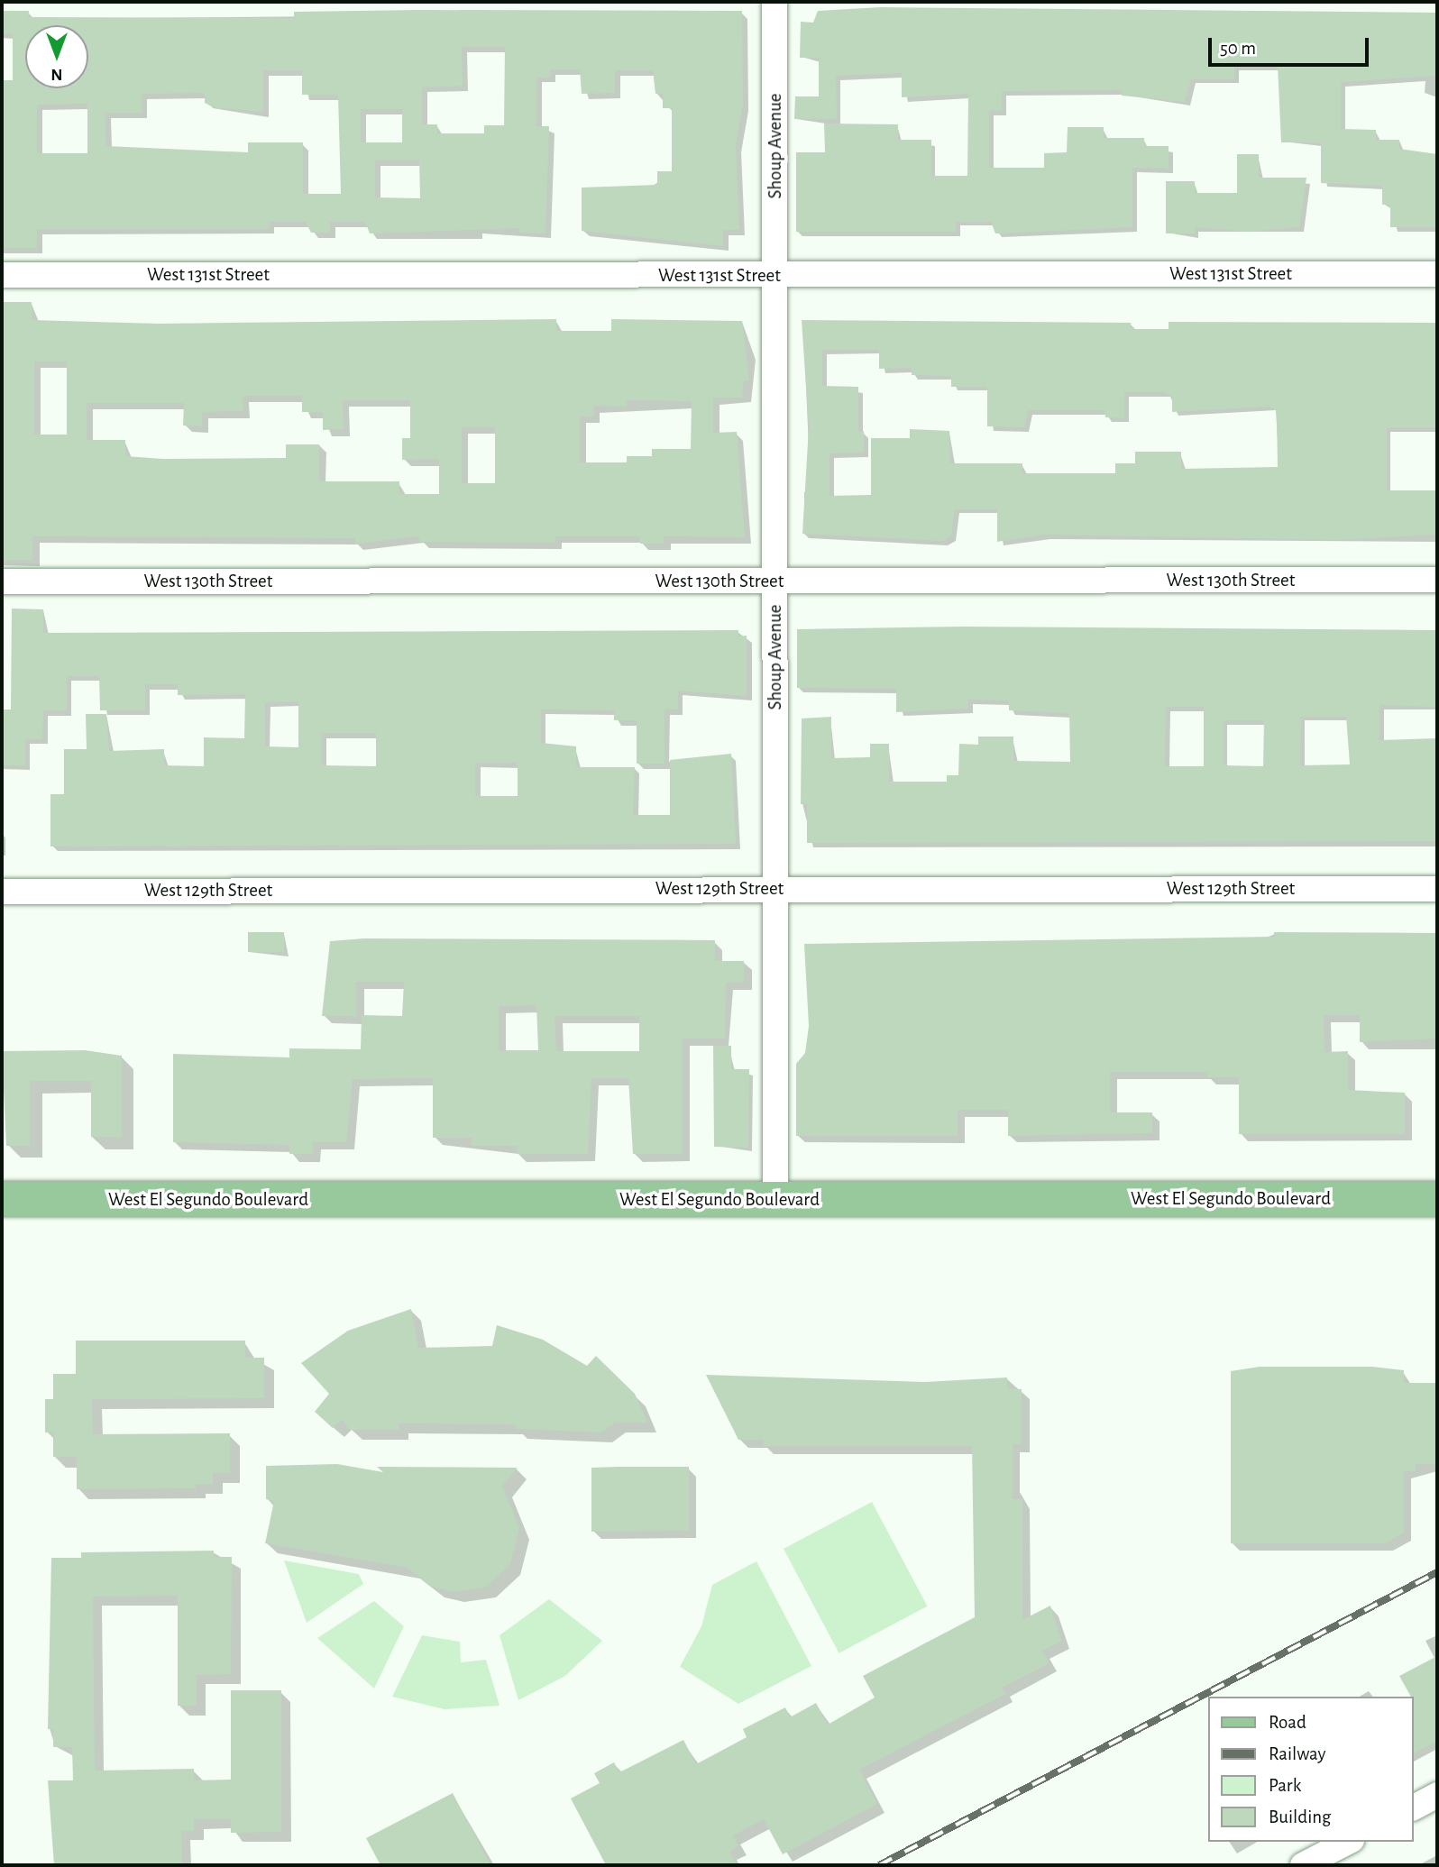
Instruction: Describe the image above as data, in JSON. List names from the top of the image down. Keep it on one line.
{"streets":{"main road":["West El Segundo Boulevard"],"street":["Shoup Avenue","West 131st Street","West 130th Street","West 129th Street"]},"crossings":[["Shoup Avenue","West 131st Street"],["Shoup Avenue","West 130th Street"],["Shoup Avenue","West 129th Street"],["Shoup Avenue","West El Segundo Boulevard"]],"legend":["Road","Railway","Park","Building"],"scale_bar":"50 m","north":"bottom"}
